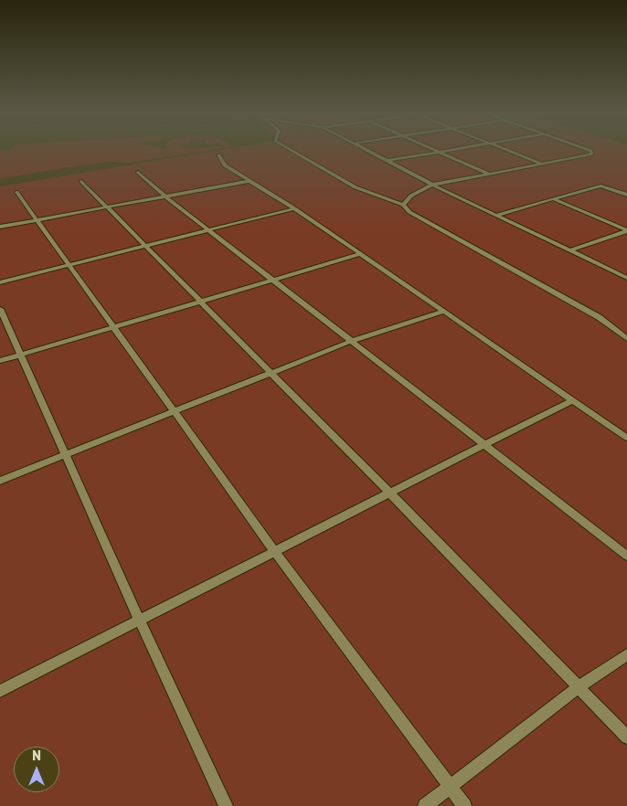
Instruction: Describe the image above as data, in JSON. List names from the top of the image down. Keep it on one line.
{"north":"top"}
